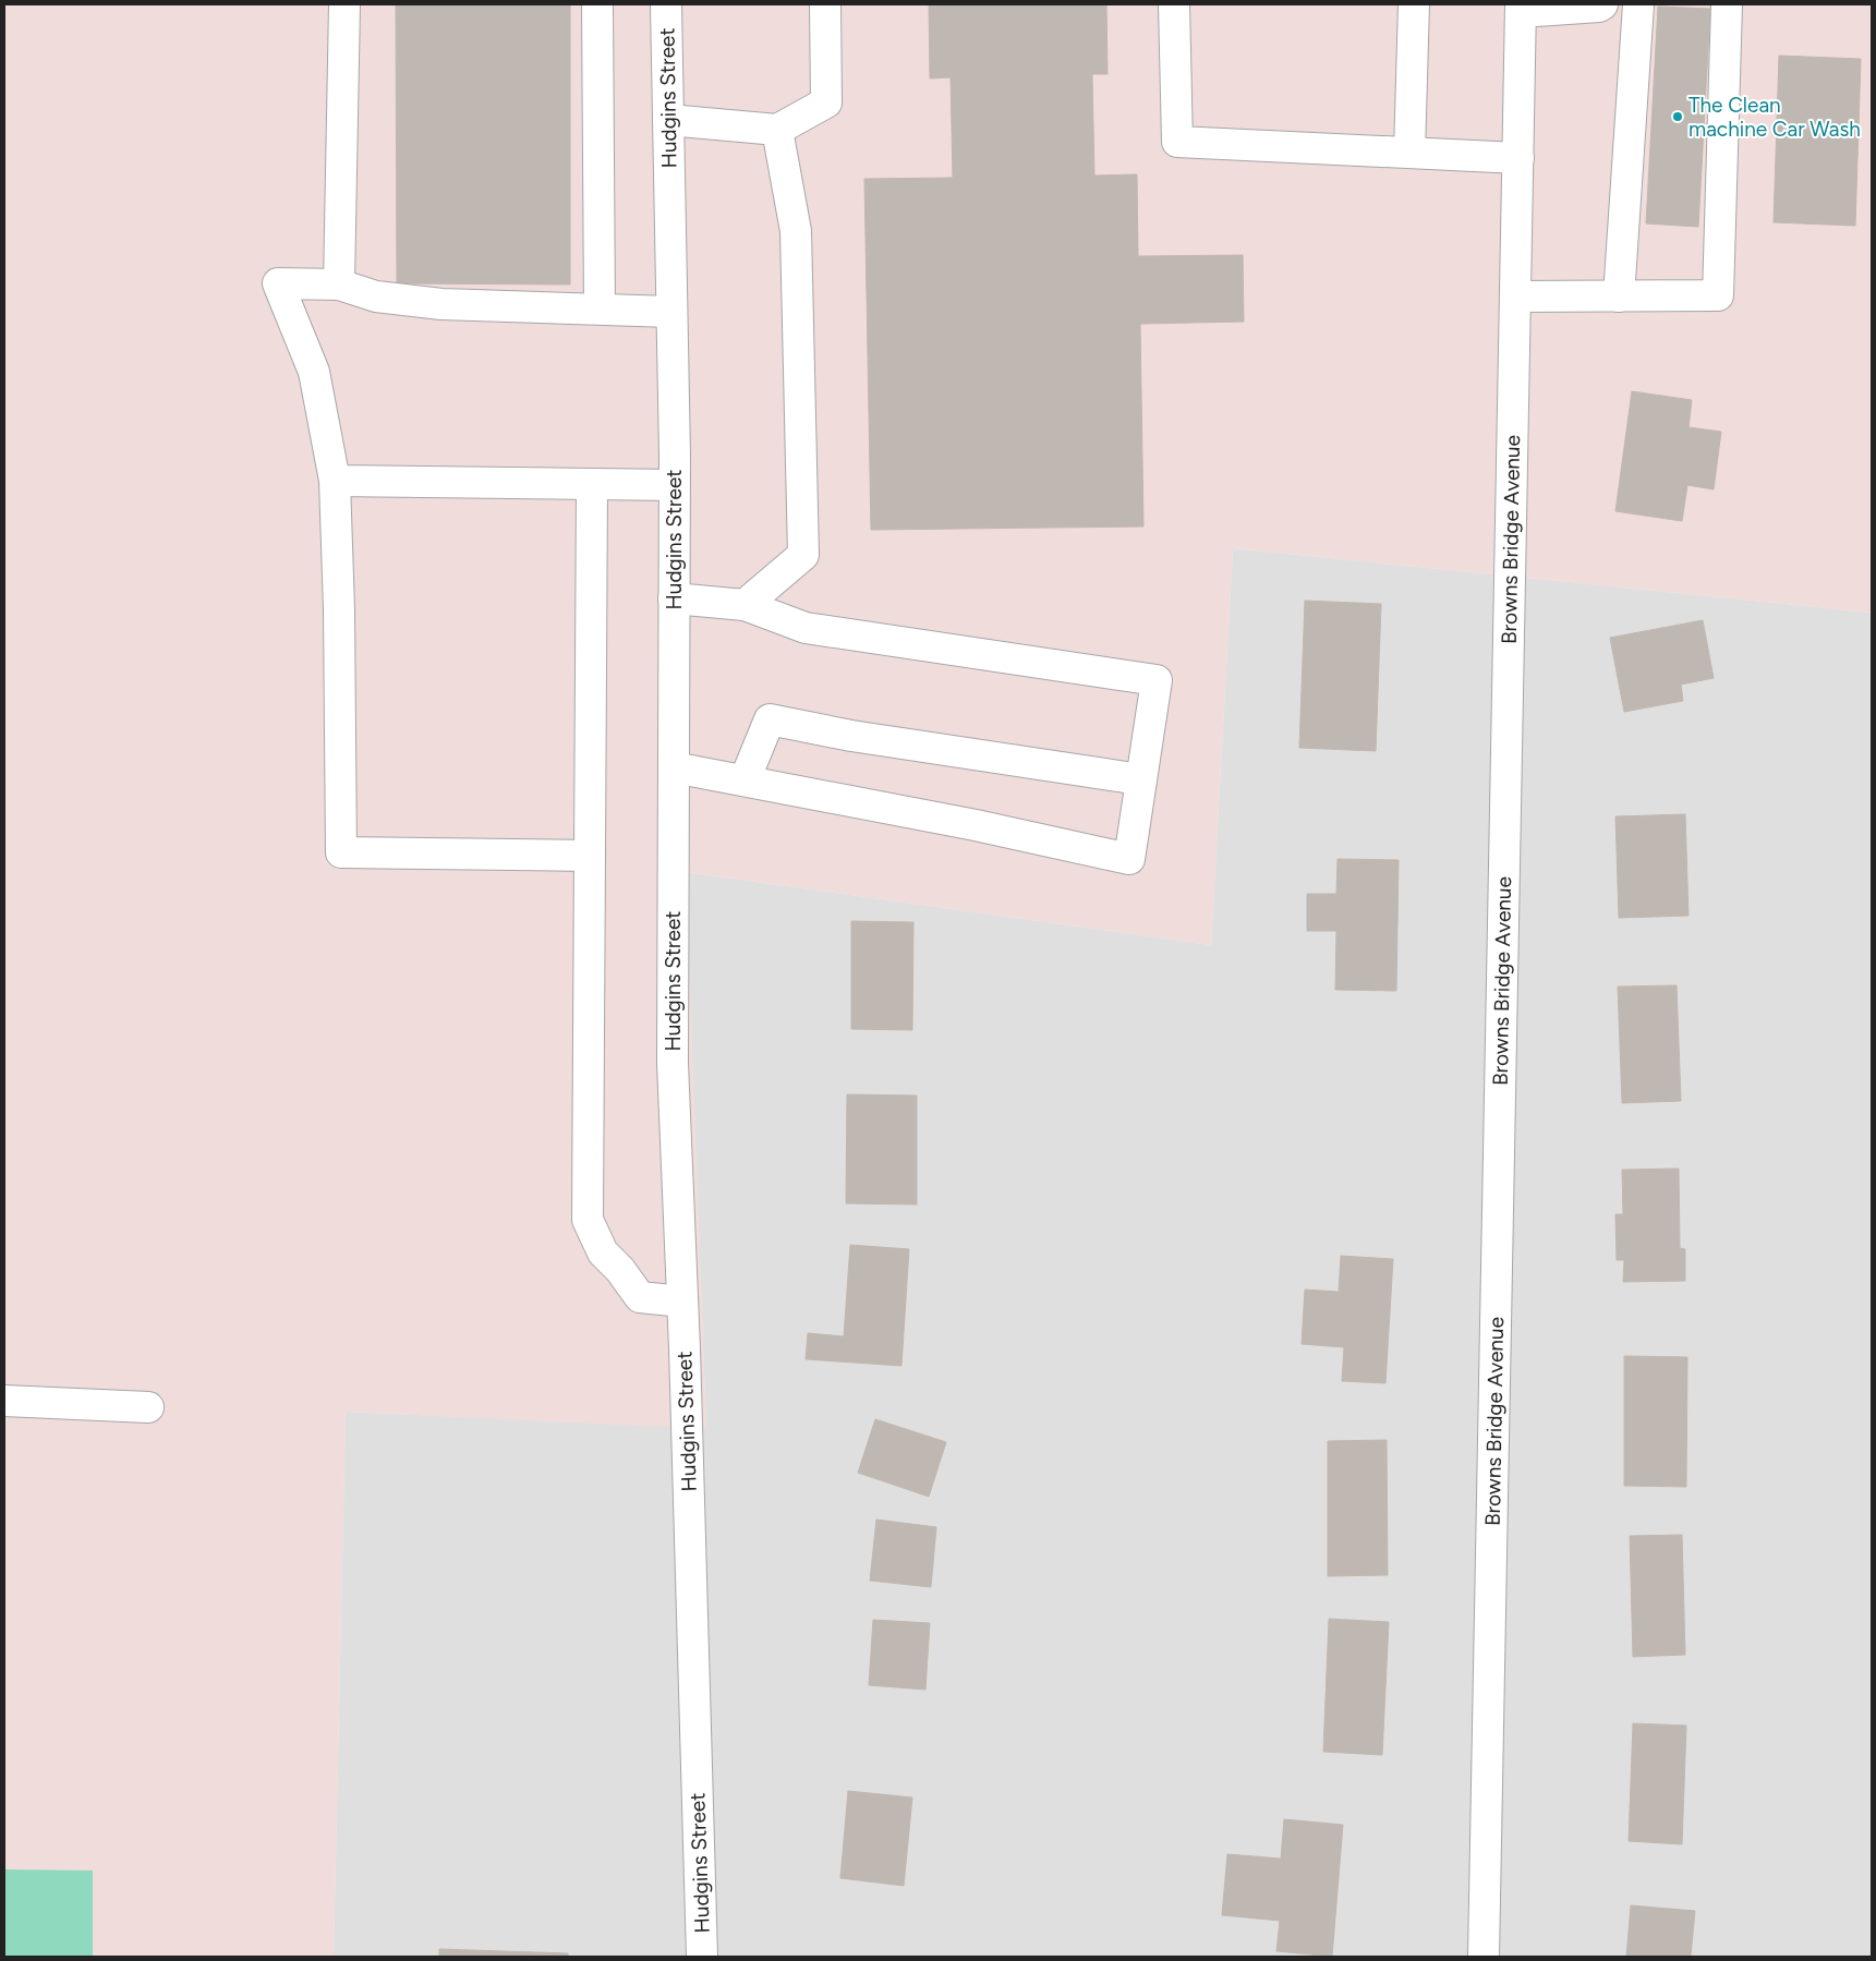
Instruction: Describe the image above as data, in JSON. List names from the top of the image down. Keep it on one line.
{"streets":{"street":["Hudgins Street","Browns Bridge Avenue"]},"places":["The Clean machine Car Wash"]}
